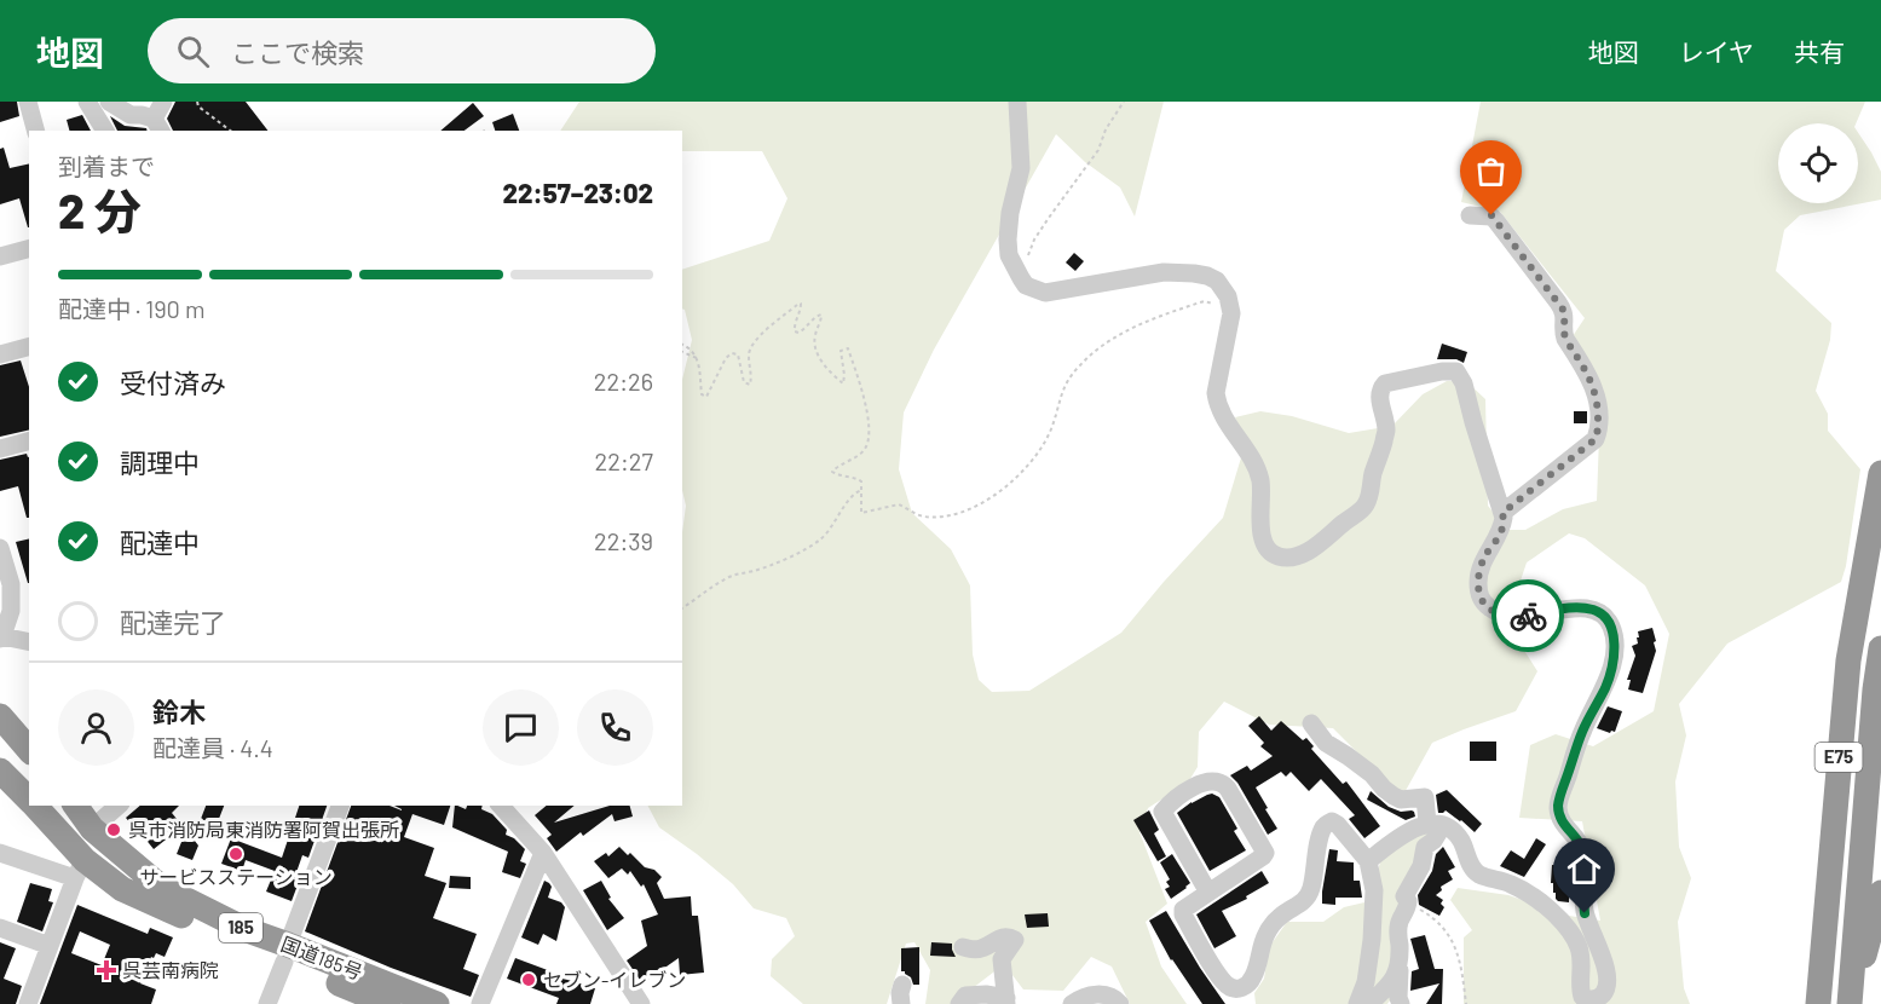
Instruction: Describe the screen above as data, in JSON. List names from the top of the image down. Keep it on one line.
{"streets":{"highway":["E75","185","国道185号"]},"places":{"other":["呉市消防局東消防署阿賀出張所","サービスステーション","セブン-イレブン"],"health":["呉芸南病院"]},"page":{"header":"地図","search":"ここで検索","nav":["地図","レイヤ","共有"],"heading":["2 分","到着まで","22:57–23:02"],"panel":["鈴木","配達員 · 4.4"],"bar":"配達中 · 190 m","list":[["受付済み","22:26"],["調理中","22:27"],["配達中","22:39"],"配達完了"]}}
